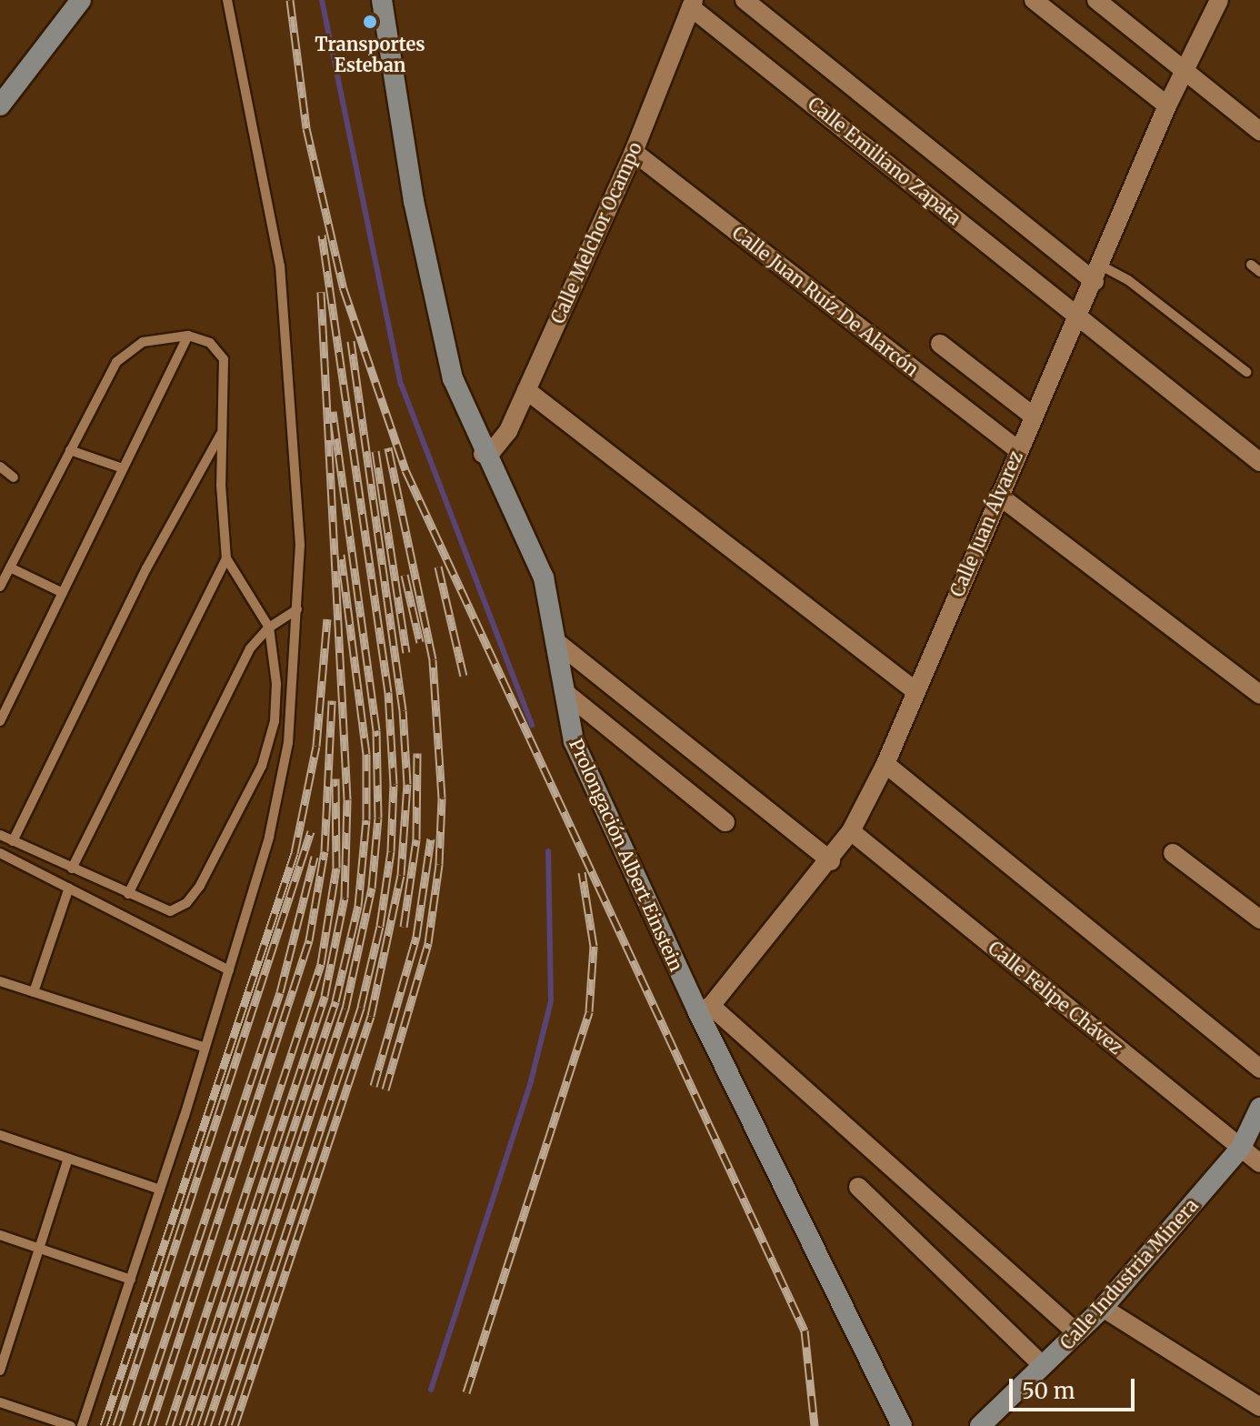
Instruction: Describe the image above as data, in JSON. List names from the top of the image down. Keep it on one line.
{"streets":{"main road":["Prolongación Albert Einstein","Calle Industria Minera"],"street":["Calle Emiliano Zapata","Calle Melchor Ocampo","Calle Juan Ruíz De Alarcón","Calle Juan Álvarez","Calle Felipe Chávez"]},"crossings":[["Calle Emiliano Zapata","Calle Melchor Ocampo"],["Calle Emiliano Zapata","Calle Juan Álvarez"],["Calle Melchor Ocampo","Calle Juan Ruíz De Alarcón"],["Calle Melchor Ocampo","Prolongación Albert Einstein"],["Calle Juan Ruíz De Alarcón","Calle Juan Álvarez"],["Calle Juan Álvarez","Prolongación Albert Einstein"],["Calle Juan Álvarez","Calle Felipe Chávez"],["Calle Felipe Chávez","Calle Industria Minera"]],"places":["Transportes Esteban"],"scale_bar":"50 m"}
